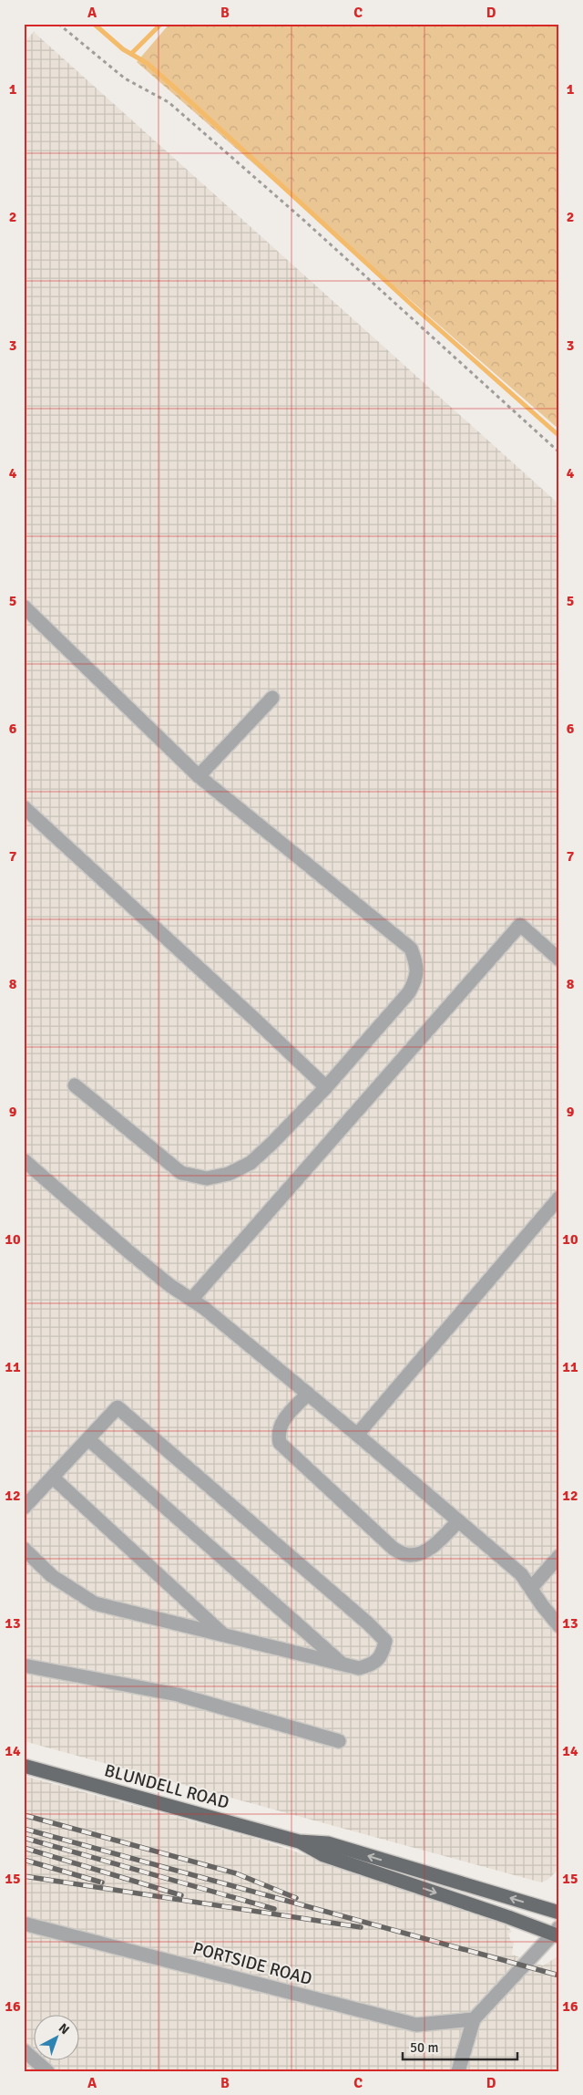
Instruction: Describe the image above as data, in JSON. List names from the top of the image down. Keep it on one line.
{"streets":{"main road":["BLUNDELL ROAD"],"street":["PORTSIDE ROAD"]},"scale_bar":"50 m","north":"top right","grid":{"columns":["A","B","C","D"],"rows":["1","2","3","4","5","6","7","8","9","10","11","12","13","14","15","16"]}}
